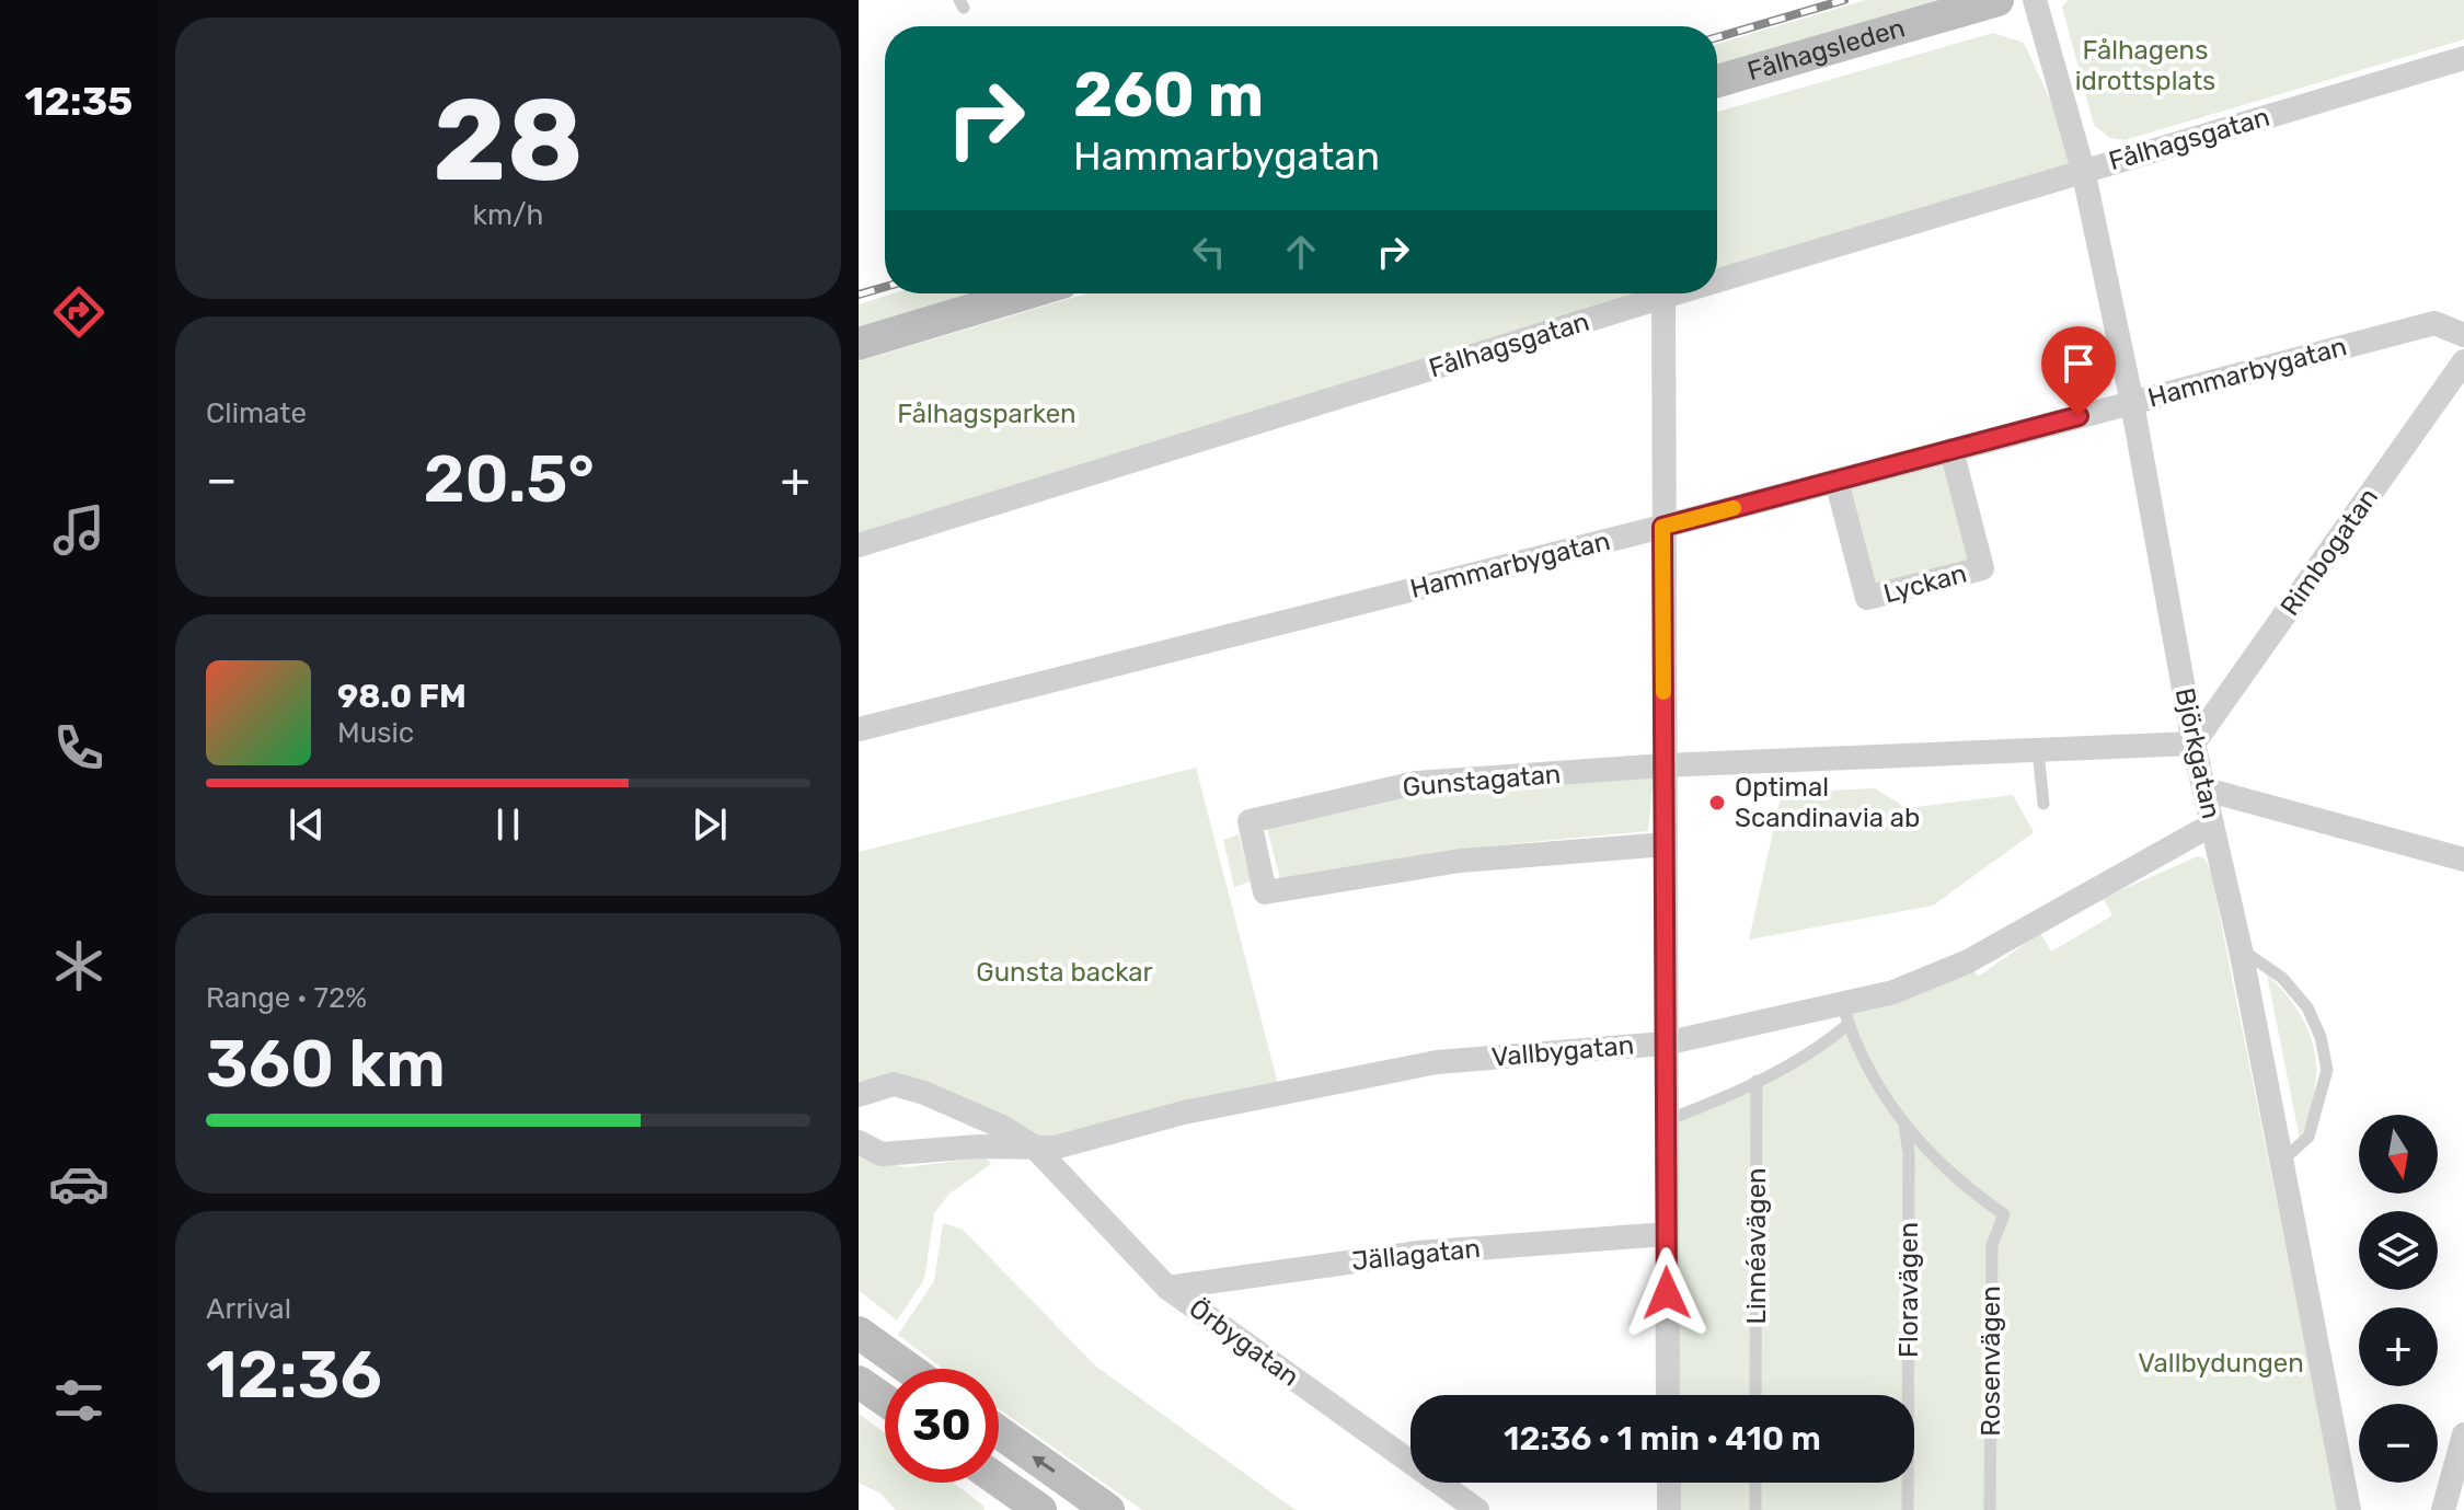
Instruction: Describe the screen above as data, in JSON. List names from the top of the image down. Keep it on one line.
{"streets":{"main road":["Fålhagsleden"],"street":["Fålhagsgatan","Hammarbygatan","Rimbogatan","Lyckan","Björkgatan","Gunstagatan","Vallbygatan","Jällagatan","Örbygatan"],"lane":["Linnéavägen","Floravägen","Rosenvägen"]},"crossings":[["Fålhagsgatan","Björkgatan"],["Hammarbygatan","Lyckan"],["Hammarbygatan","Björkgatan"],["Rimbogatan","Björkgatan"],["Rimbogatan","Gunstagatan"],["Björkgatan","Gunstagatan"],["Björkgatan","Vallbygatan"],["Vallbygatan","Örbygatan"],["Jällagatan","Örbygatan"],["Floravägen","Rosenvägen"]],"parks":["Fålhagens idrottsplats","Fålhagsparken","Gunsta backar","Vallbydungen"],"places":["Optimal Scandinavia ab"],"north":"bottom","page":{"tabs":"12:35","tile":[["28","km/h"],"Climate",["Range · 72%","360 km"],["Arrival","12:36"]],"turn":["260 m","Hammarbygatan"],"heat":["−","20.5°","+"],"song":["98.0 FM","Music"],"map_buttons":["+","−"],"limit":"30","trip":"12:36 · 1 min · 410 m"}}
